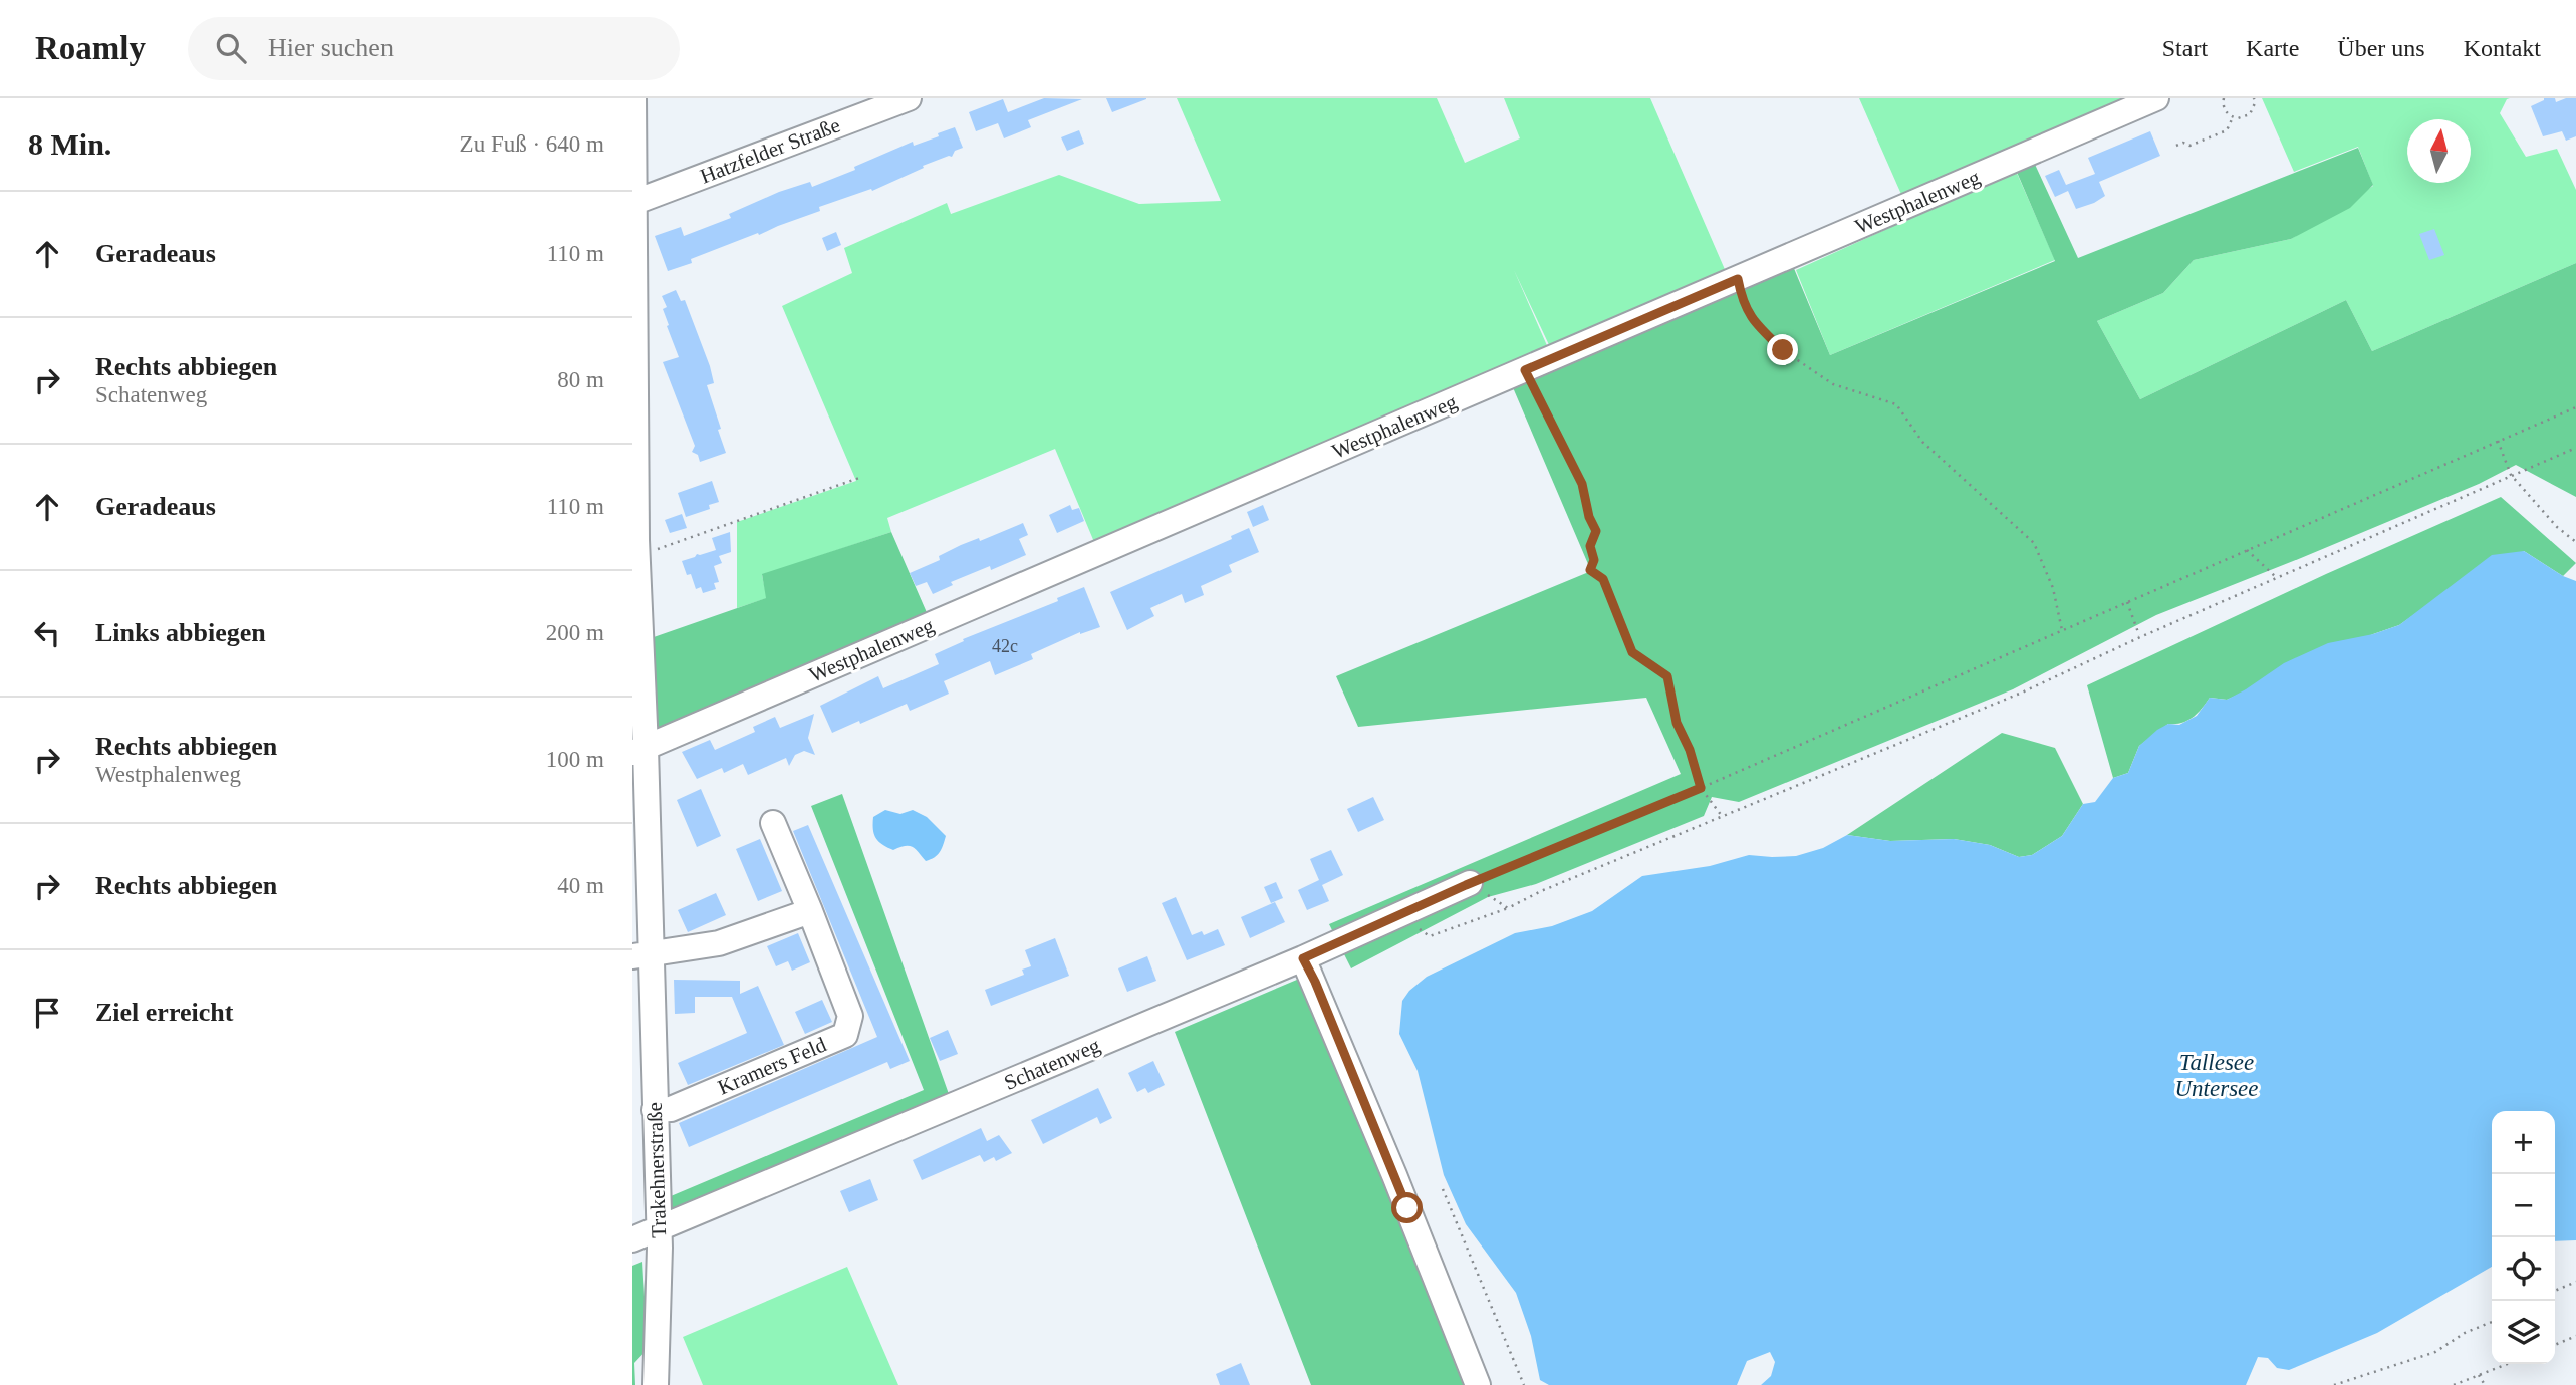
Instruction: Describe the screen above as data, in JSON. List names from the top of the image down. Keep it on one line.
{"streets":{"street":["Hatzfelder Straße","Westphalenweg","Schatenweg","Kramers Feld","Trakehnerstraße"]},"crossings":[["Hatzfelder Straße","Trakehnerstraße"],["Westphalenweg","Trakehnerstraße"],["Schatenweg","Trakehnerstraße"],["Kramers Feld","Trakehnerstraße"]],"water":["Tallesee Untersee"],"house_numbers":["42c"],"north":"top","page":{"header":"Roamly","search":"Hier suchen","nav":["Start","Karte","Über uns","Kontakt"],"heading":["8 Min.","Zu Fuß · 640 m"],"list":[["Geradeaus","110 m"],["Rechts abbiegen","Schatenweg","80 m"],["Geradeaus","110 m"],["Links abbiegen","200 m"],["Rechts abbiegen","Westphalenweg","100 m"],["Rechts abbiegen","40 m"],"Ziel erreicht"],"map_buttons":["+","−"]}}
